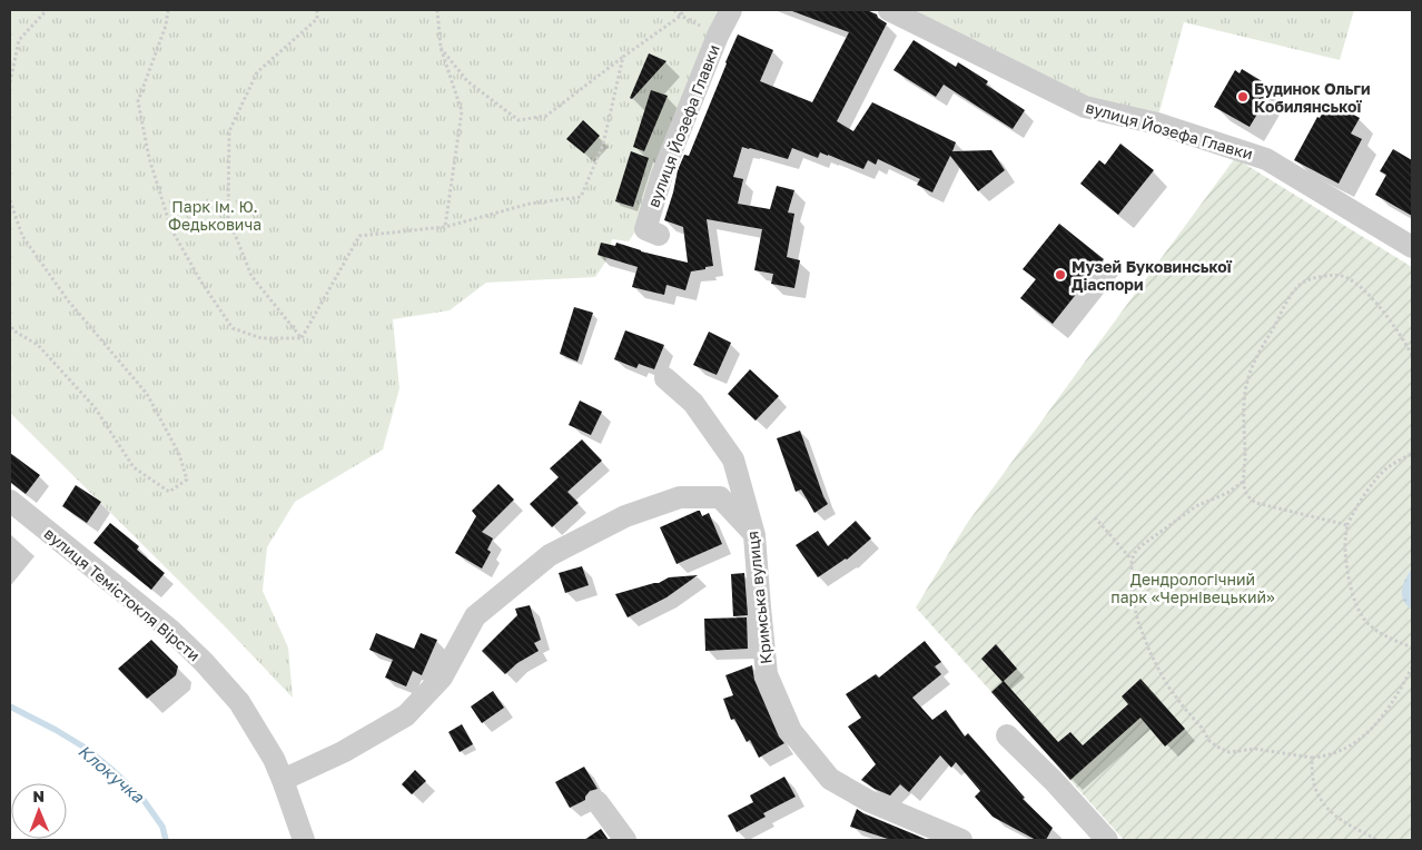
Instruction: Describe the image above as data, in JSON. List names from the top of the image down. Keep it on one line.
{"streets":{"street":["вулиця Йозефа Главки","вулиця Темістокля Вірсти","Кримська вулиця"]},"water":["Клокучка"],"parks":["Парк ім. Ю. Федьковича","Дендрологічний парк «Чернівецький»"],"places":["Будинок Ольги Кобилянської","Музей Буковинської Діаспори"],"north":"top"}
